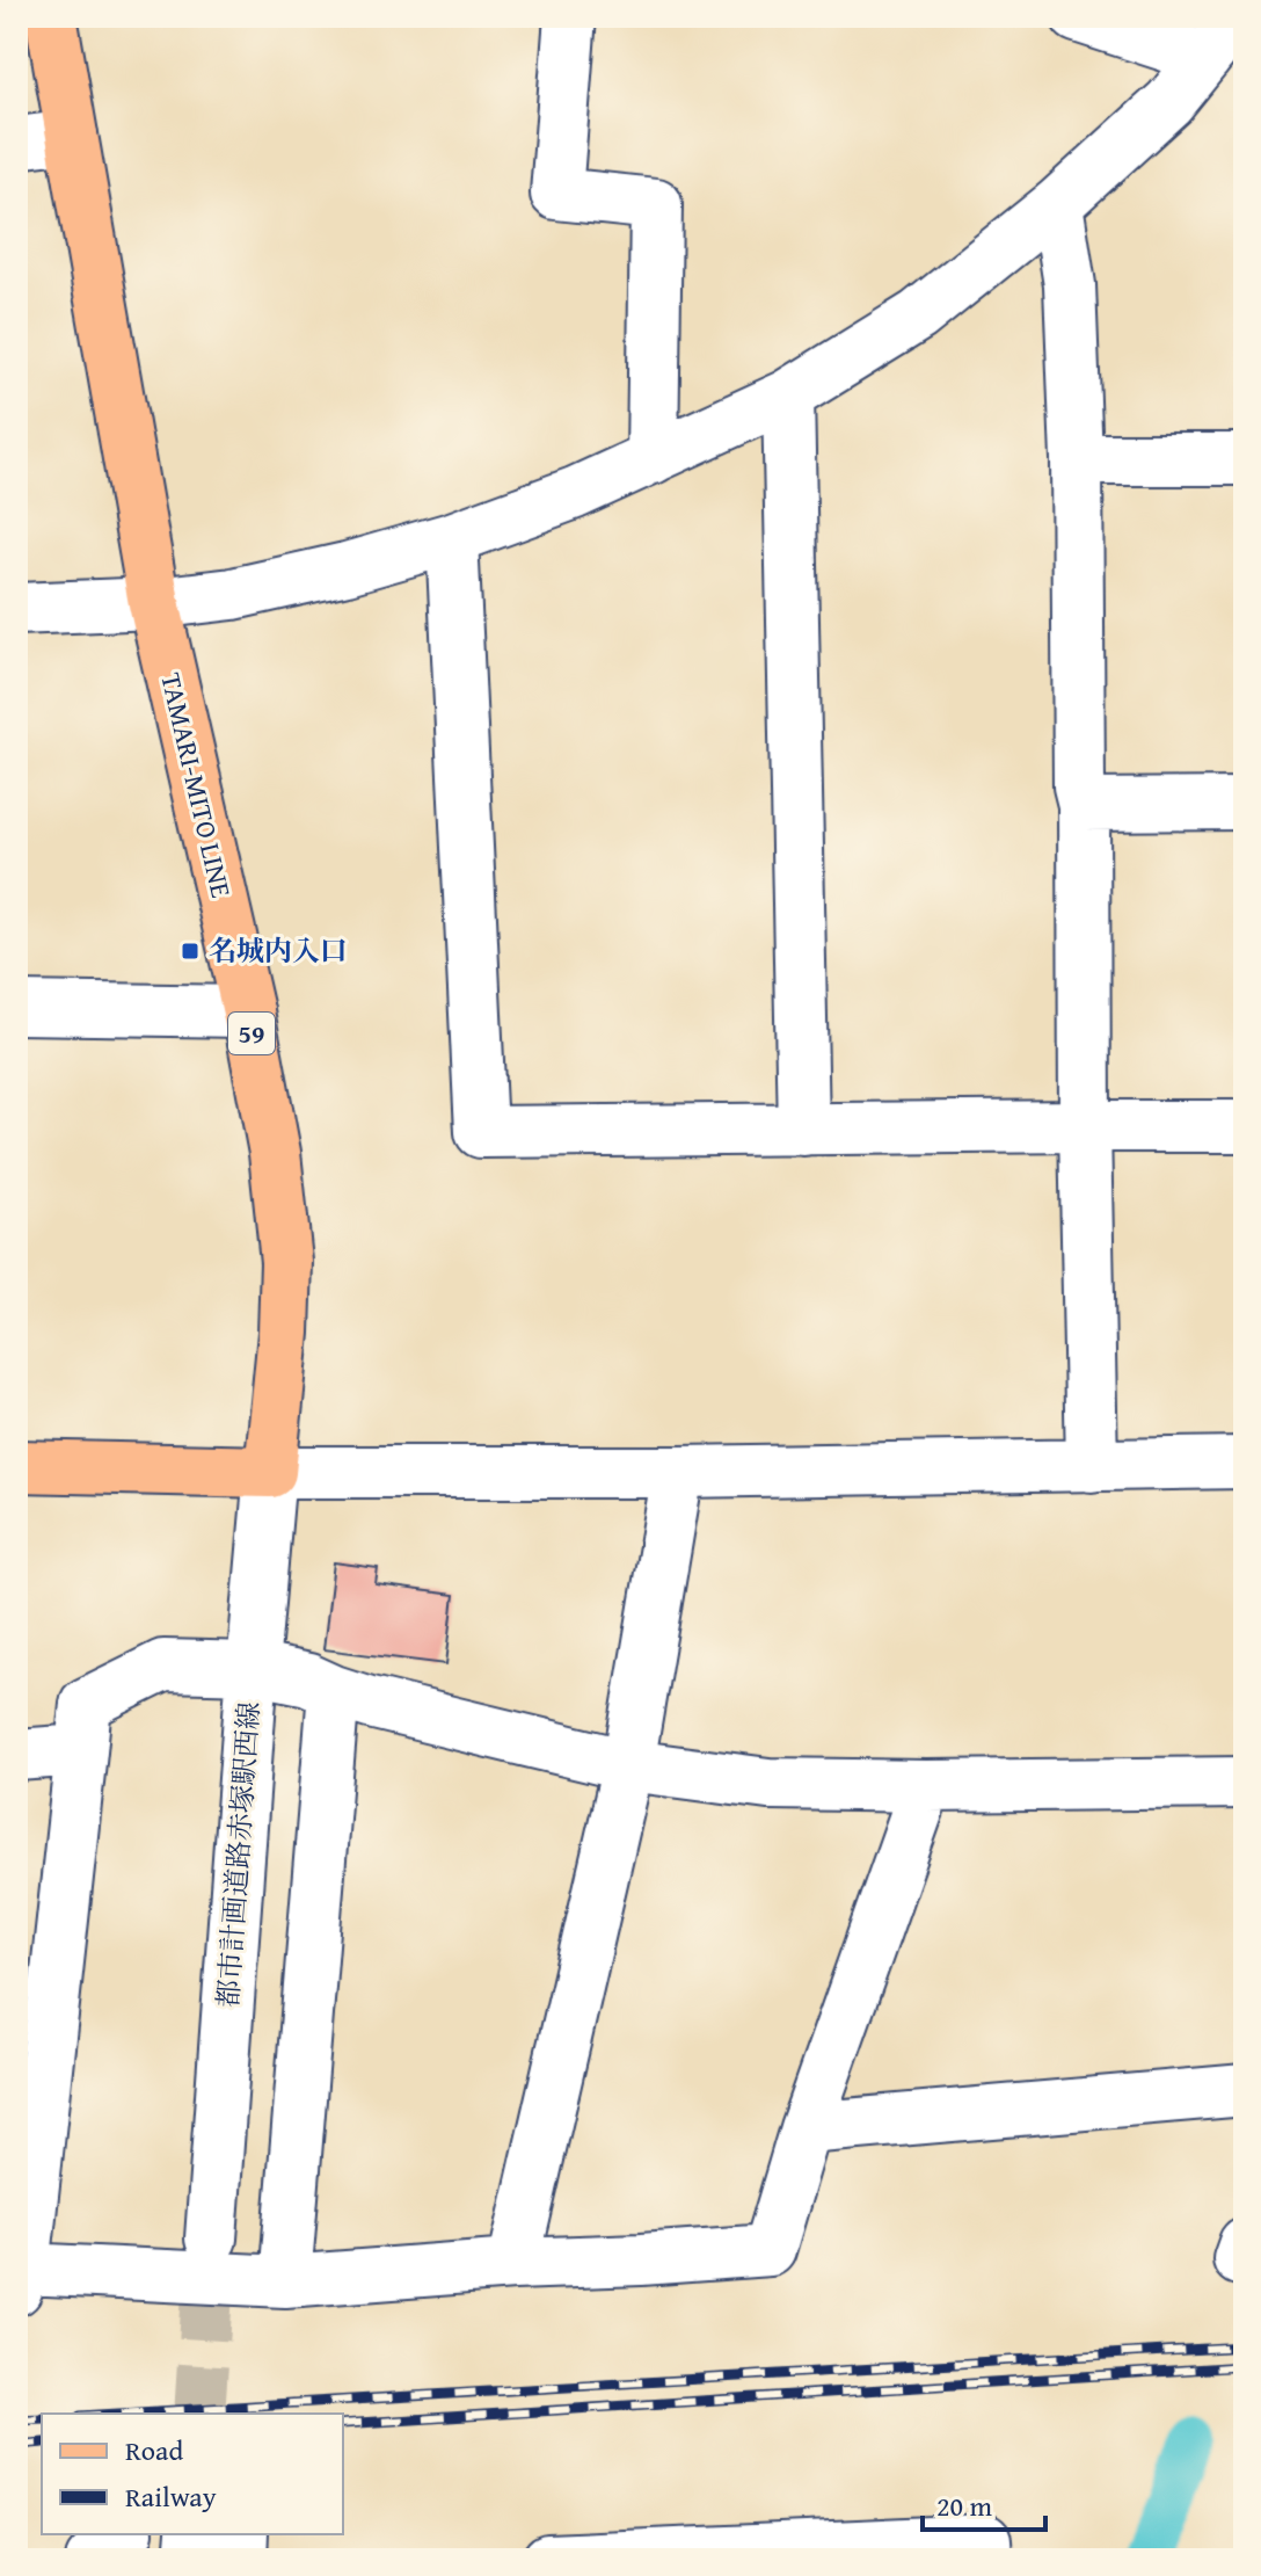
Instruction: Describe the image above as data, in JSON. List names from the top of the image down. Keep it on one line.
{"streets":{"main road":["TAMARI-MITO LINE","59"],"street":["都市計画道路赤塚駅西線"]},"crossings":[["TAMARI-MITO LINE","都市計画道路赤塚駅西線"]],"places":{"transit":["名城内入口"]},"legend":["Road","Railway"],"scale_bar":"20 m"}
